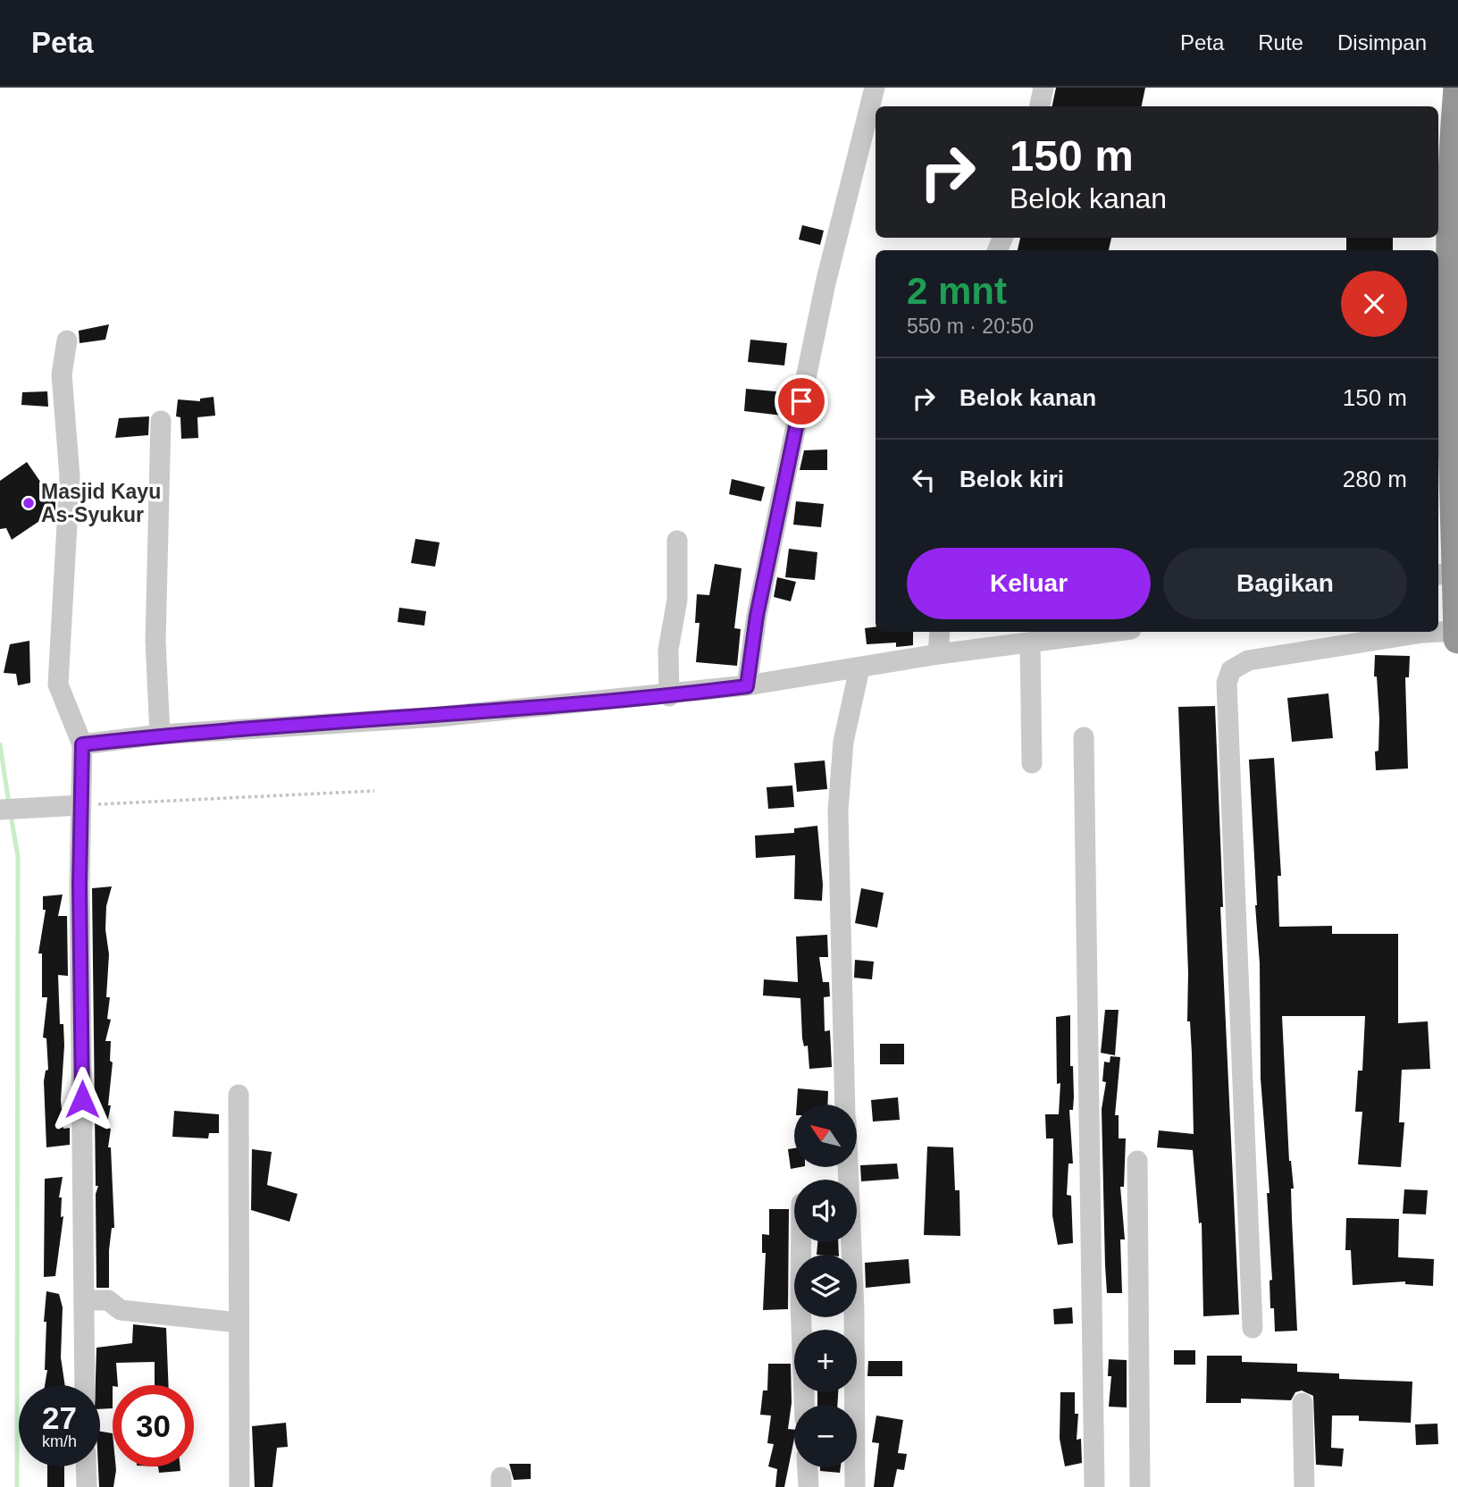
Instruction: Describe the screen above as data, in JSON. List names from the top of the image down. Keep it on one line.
{"places":["Masjid Kayu As-Syukur"],"north":"top left","page":{"header":"Peta","nav":["Peta","Rute","Disimpan"],"turn":["150 m","Belok kanan"],"heading":["2 mnt","550 m · 20:50"],"list":[{"name":"Belok kanan","value":"150 m"},{"name":"Belok kiri","value":"280 m"}],"buttons":["Keluar","Bagikan"],"map_buttons":["+","−"],"speed":"27 km/h","limit":"30"}}
